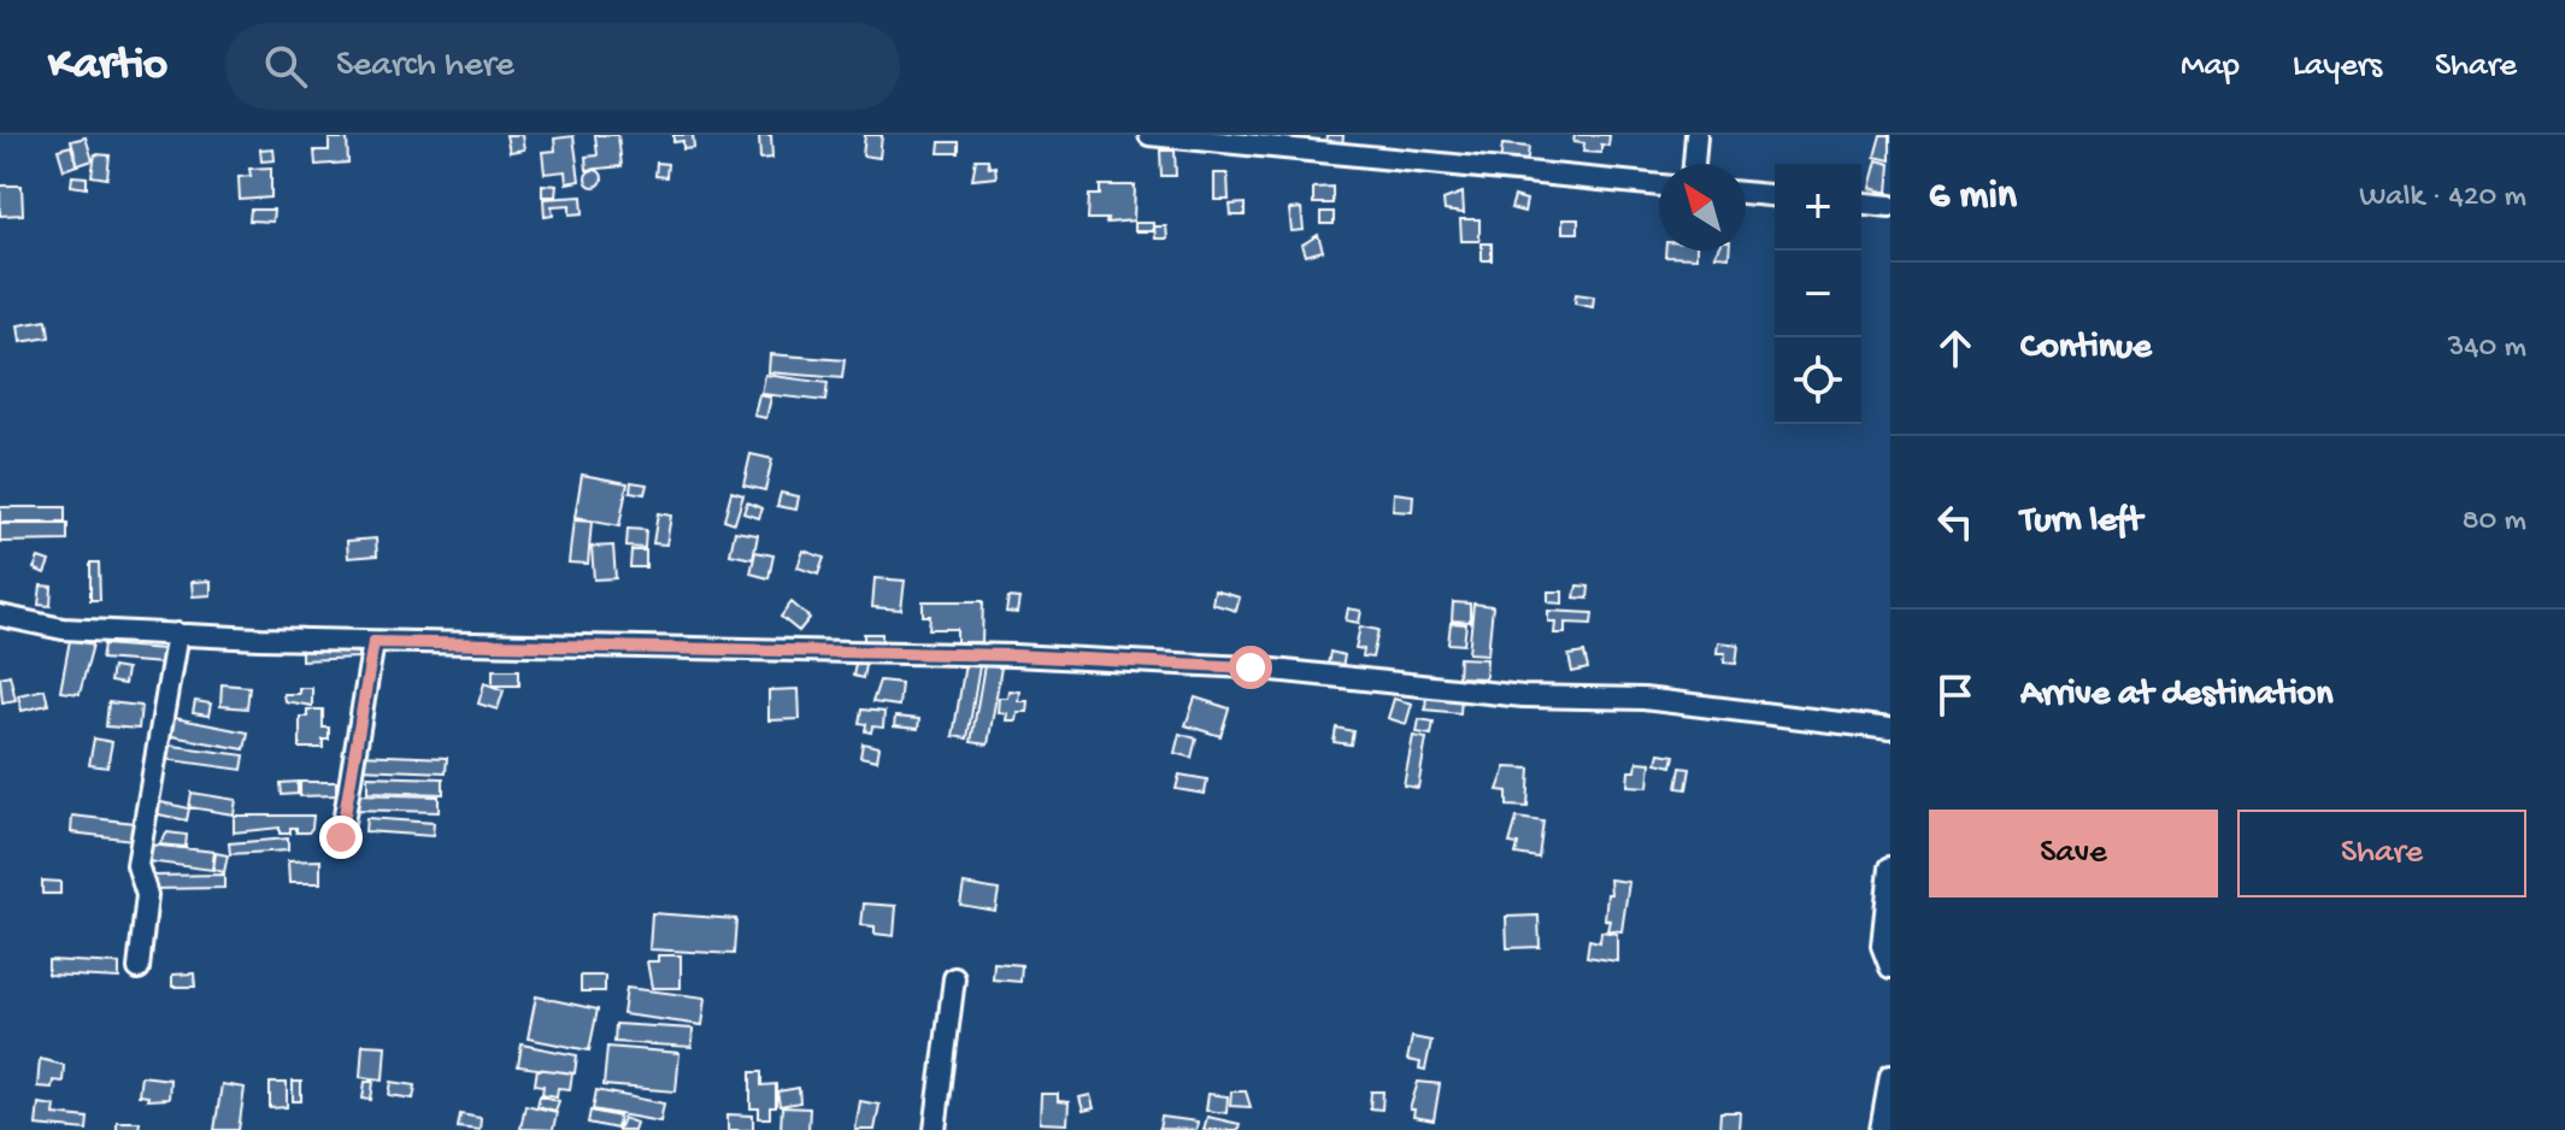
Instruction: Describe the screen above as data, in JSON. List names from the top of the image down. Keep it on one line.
{"north":"top left","page":{"header":"Kartio","search":"Search here","nav":["Map","Layers","Share"],"heading":["6 min","Walk · 420 m"],"map_buttons":["+","−"],"list":[["Continue","340 m"],["Turn left","80 m"],"Arrive at destination"],"buttons":["Save","Share"]}}
